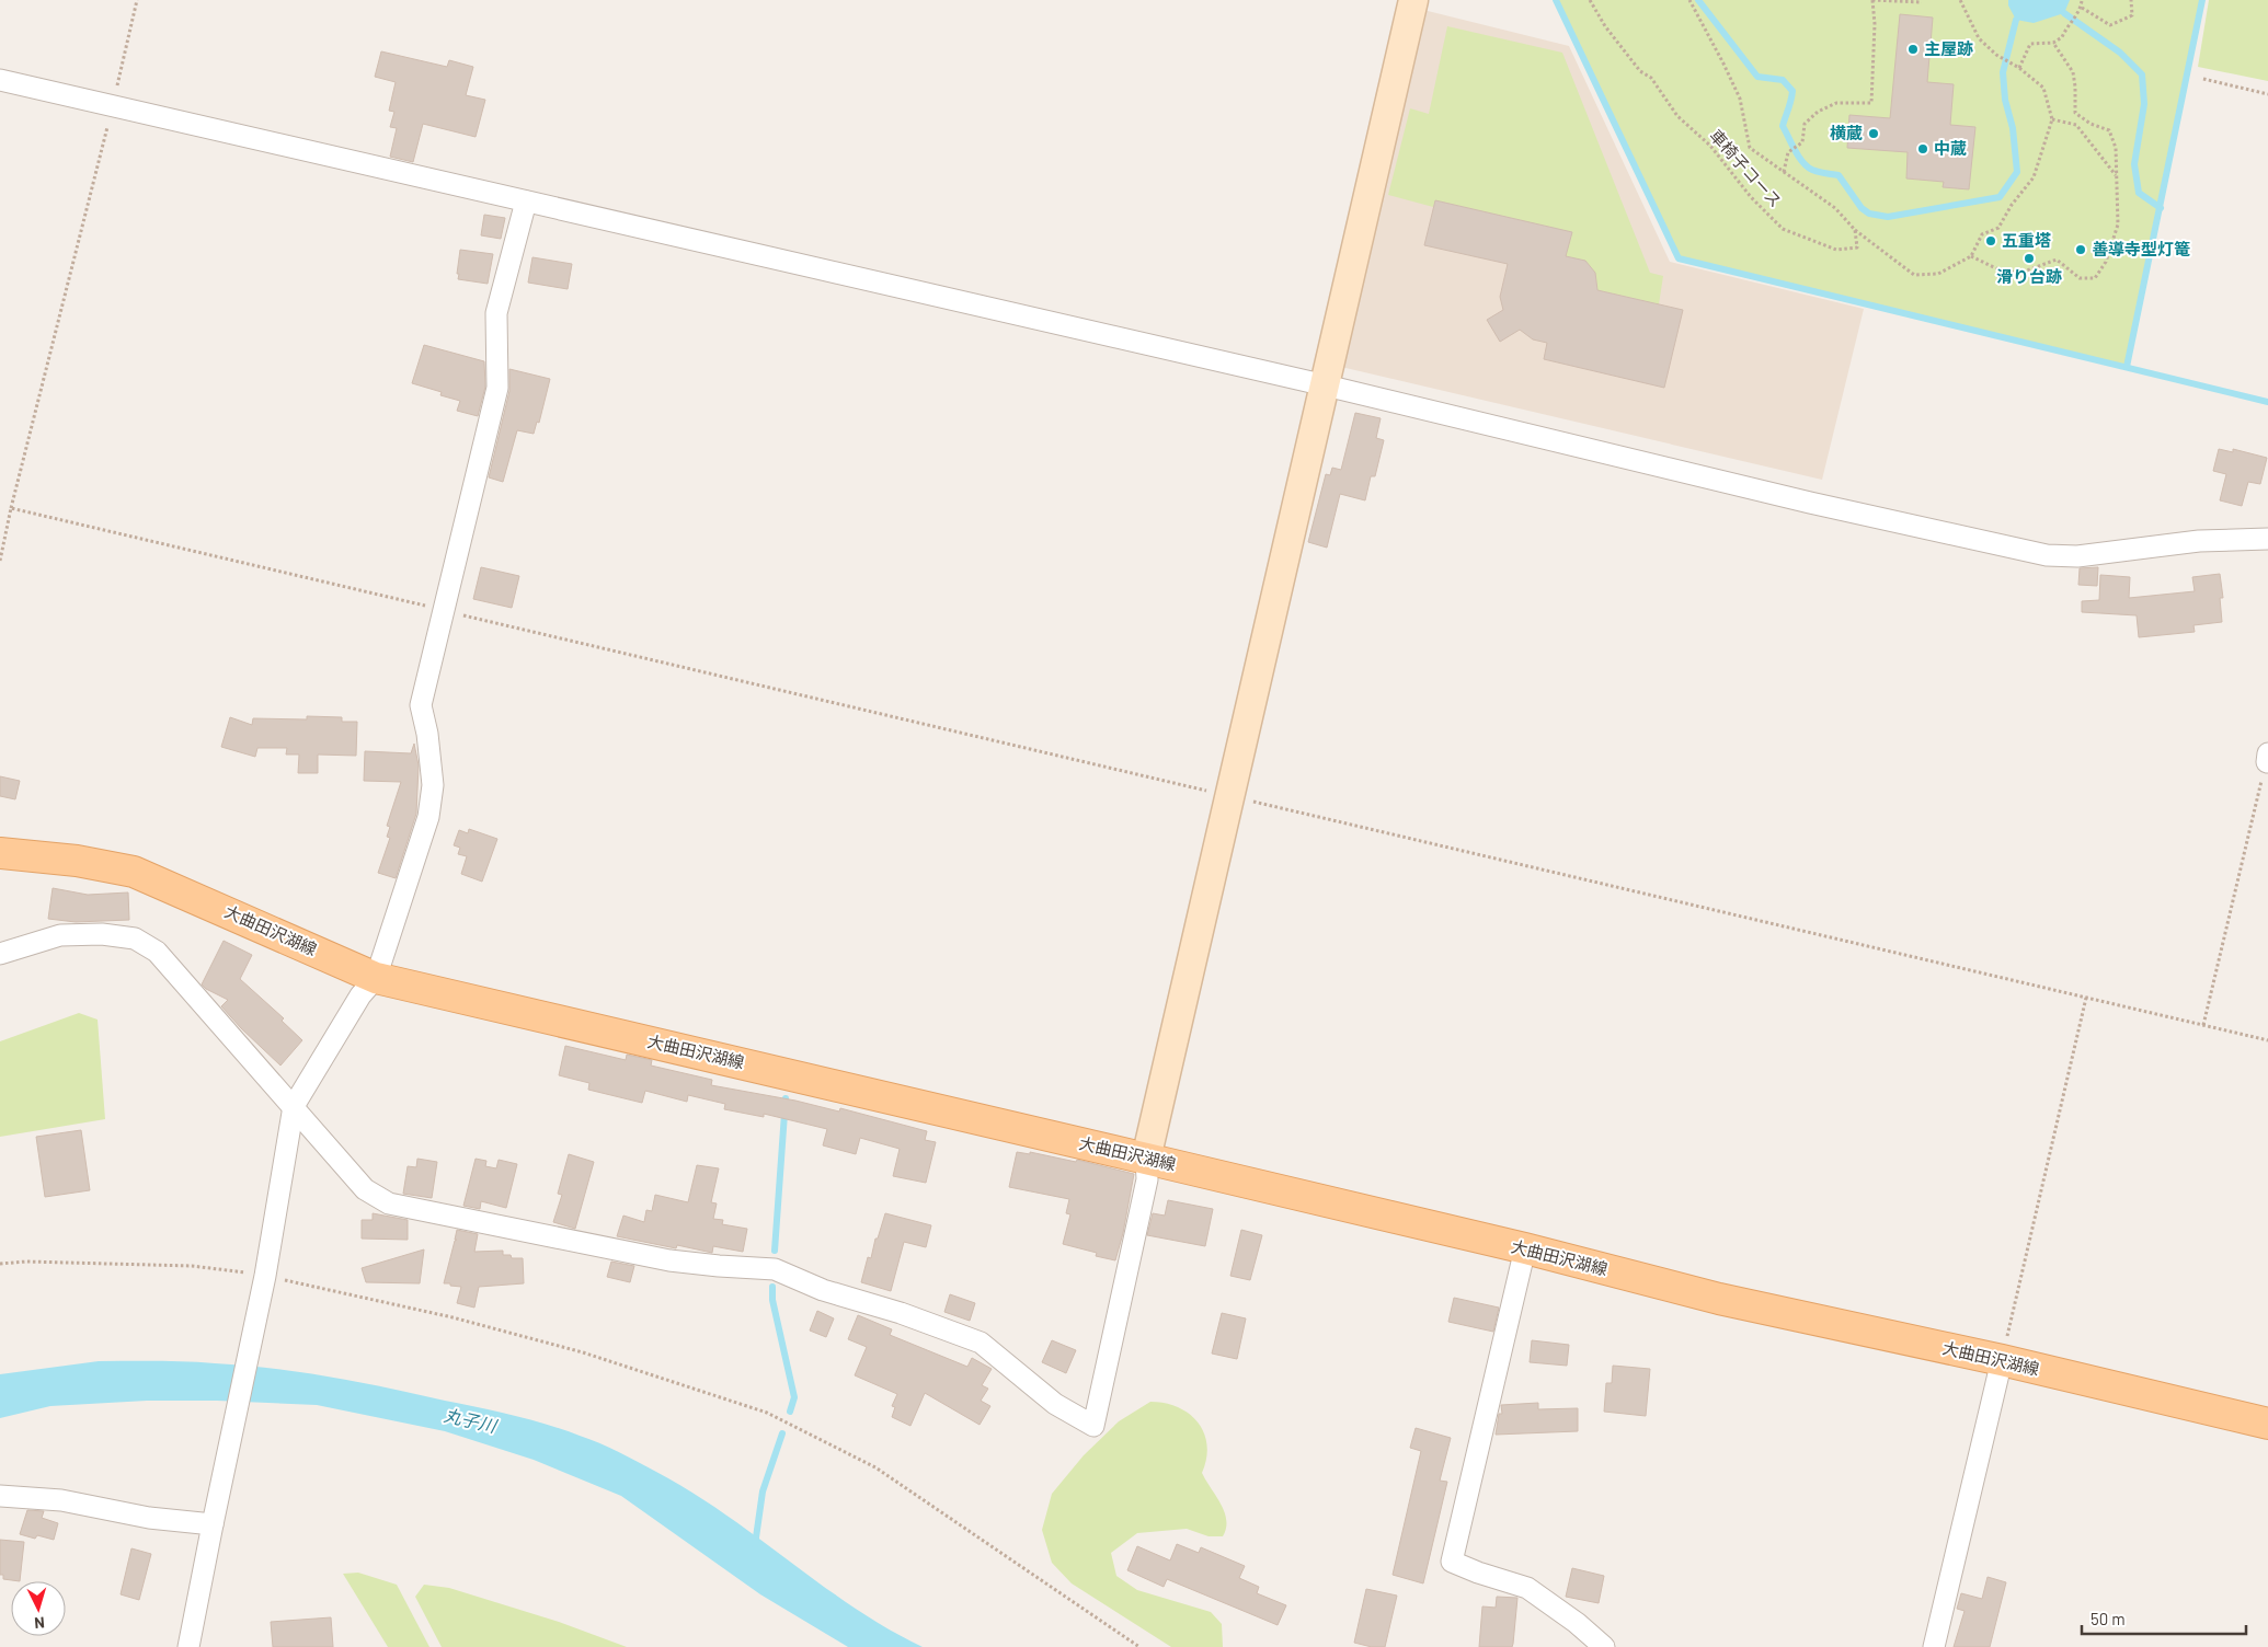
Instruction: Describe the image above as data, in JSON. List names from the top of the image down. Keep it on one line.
{"streets":{"main road":["大曲田沢湖線"],"path":["車椅子コース"]},"water":["丸子川"],"places":["主屋跡","横蔵","中蔵","五重塔","善導寺型灯篭","滑り台跡"],"scale_bar":"50 m","north":"bottom"}
